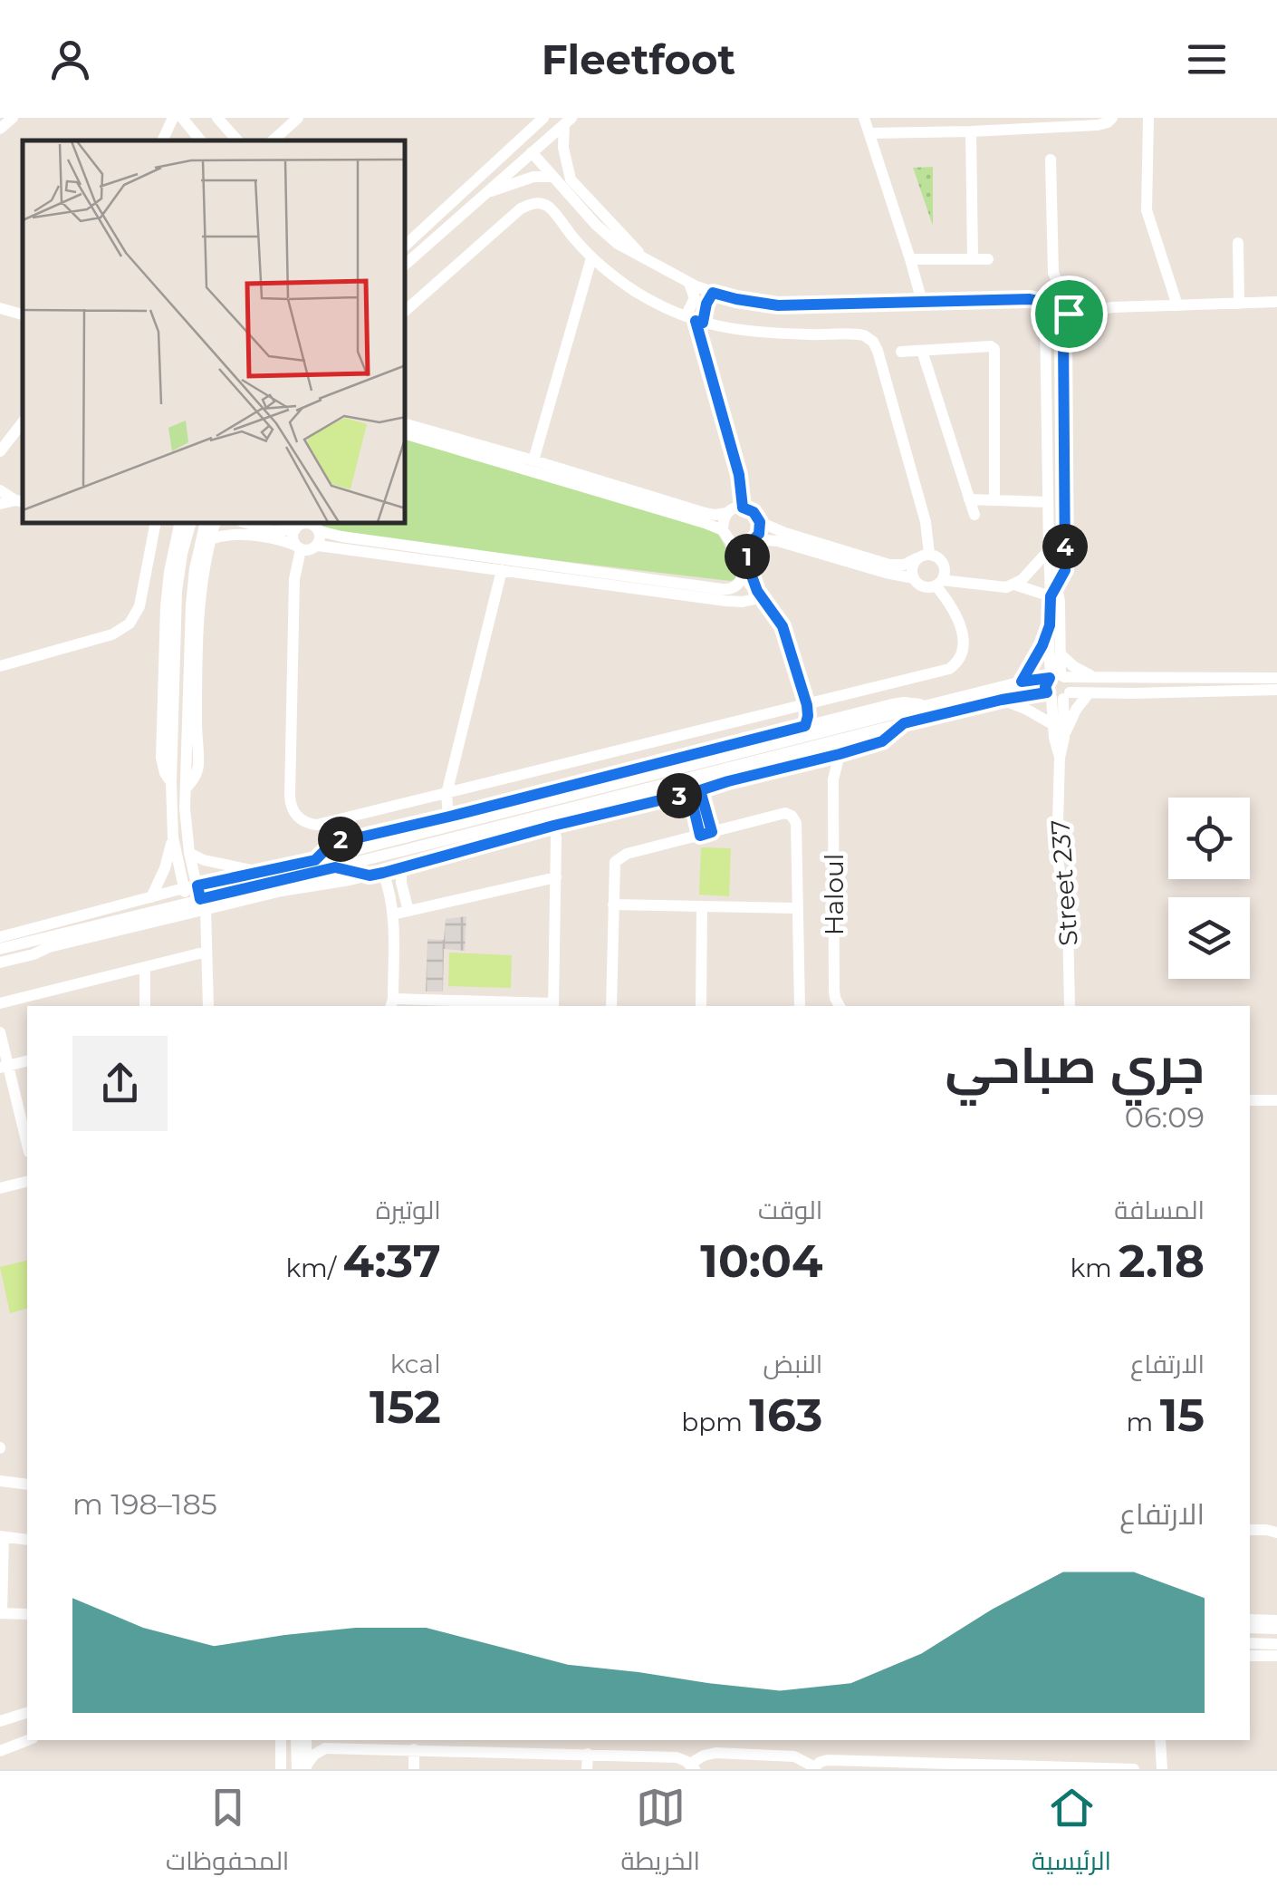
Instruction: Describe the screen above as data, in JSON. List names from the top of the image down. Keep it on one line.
{"streets":{"street":["Street 237","Haloul"]},"page":{"header":"Fleetfoot","pins":["4","1","3","2"],"heading":["جري صباحي","06:09"],"stats":[["المسافة","2.18 km"],["الوقت","10:04"],["الوتيرة","4:37 /km"],["الارتفاع","15 m"],["النبض","163 bpm"],["kcal","152"]],"chart":["الارتفاع","185–198 m"],"tabs":["الرئيسية","الخريطة","المحفوظات"]}}
